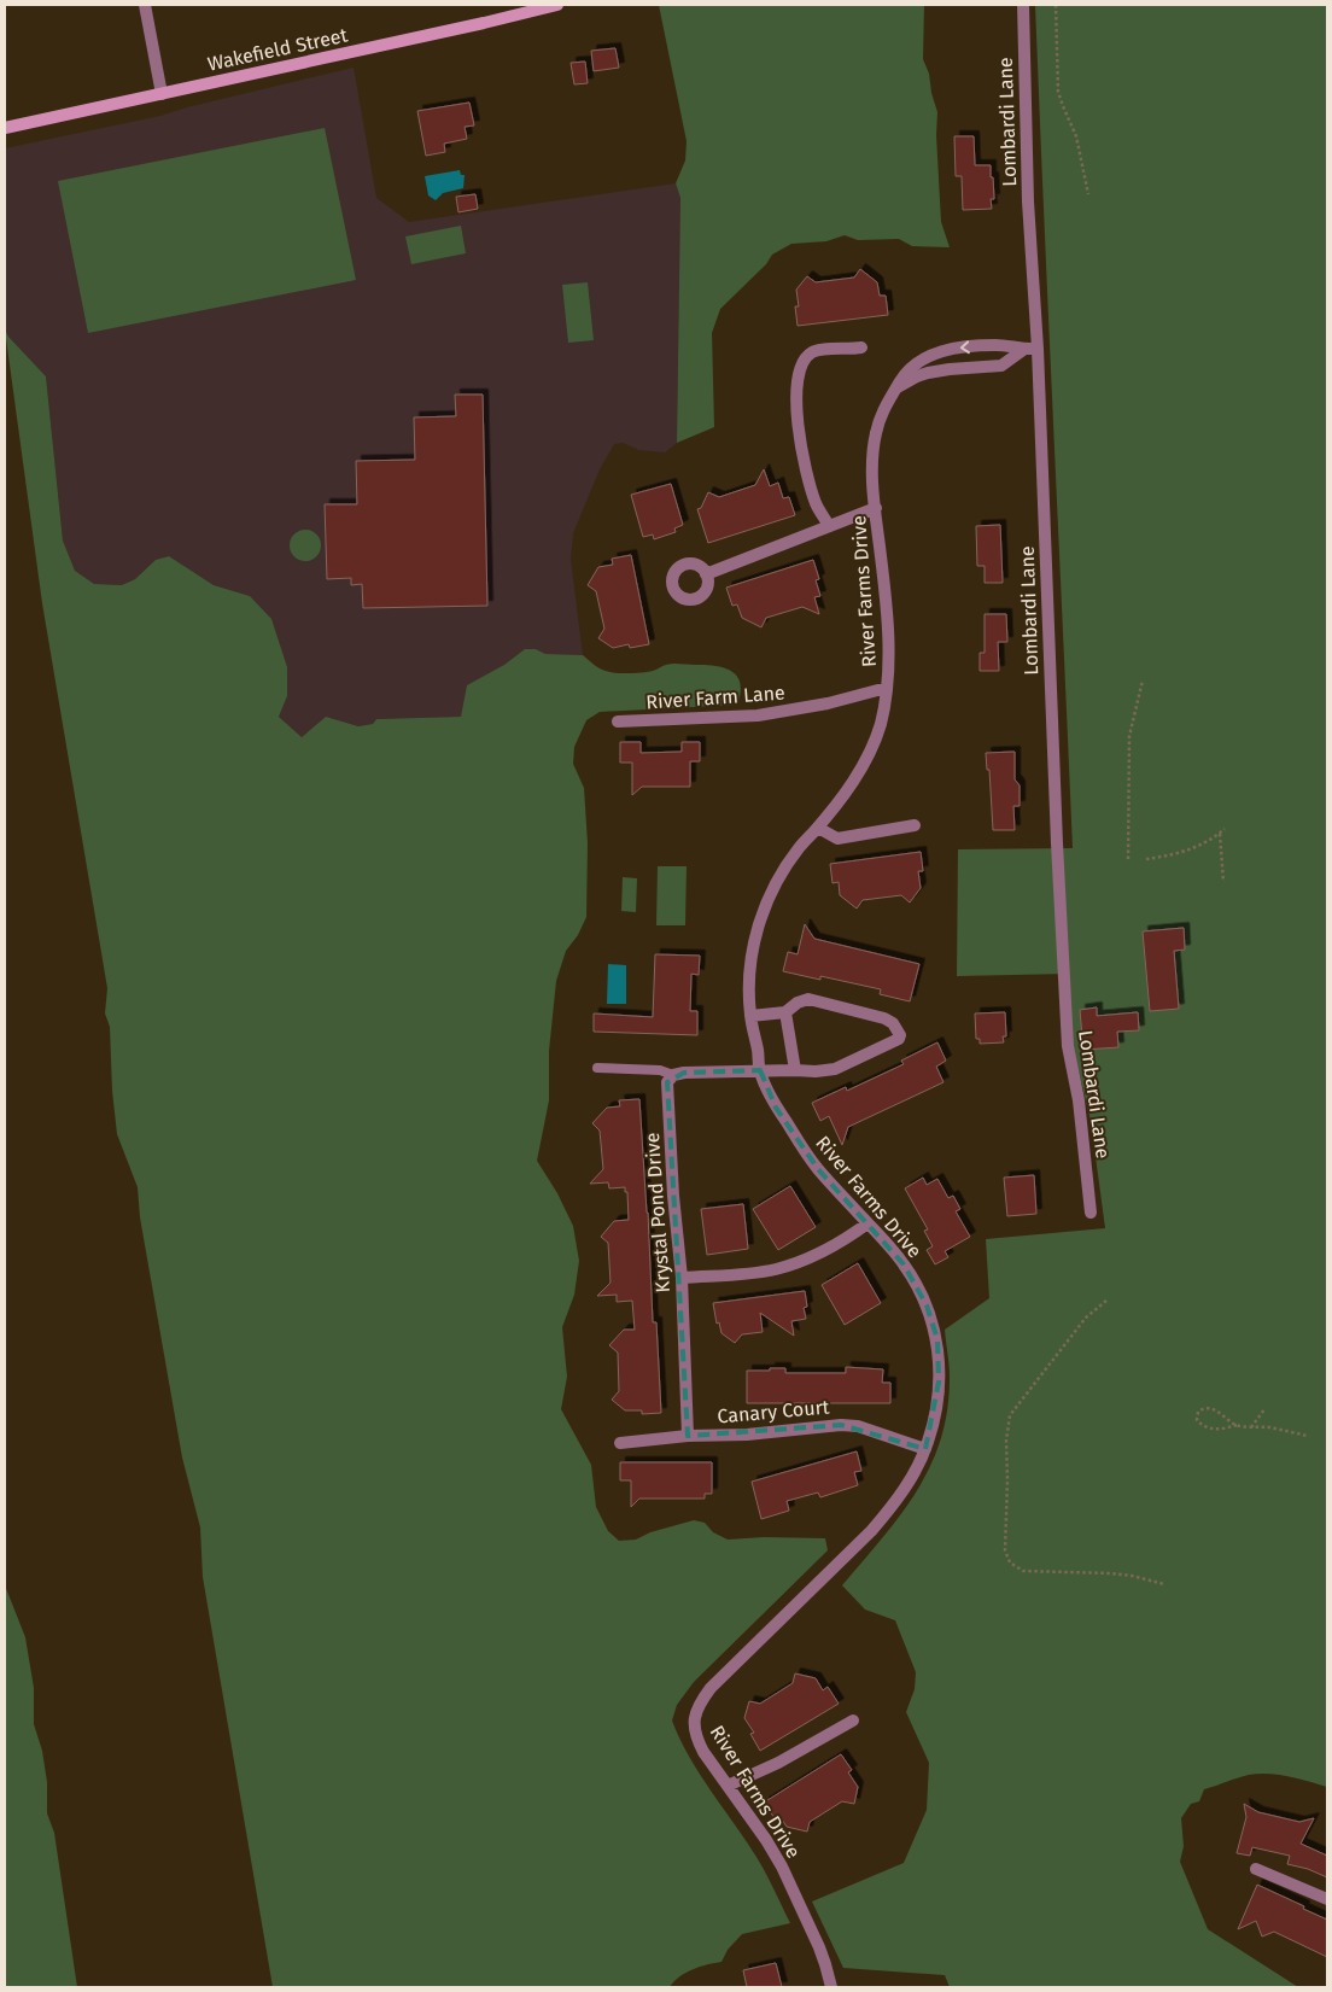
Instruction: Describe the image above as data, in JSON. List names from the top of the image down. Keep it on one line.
{"streets":{"street":["Wakefield Street","Lombardi Lane","River Farms Drive","River Farm Lane","Krystal Pond Drive","Canary Court"]},"crossings":[["Lombardi Lane","River Farms Drive"],["River Farms Drive","River Farm Lane"],["River Farms Drive","Canary Court"],["Krystal Pond Drive","Canary Court"]]}
